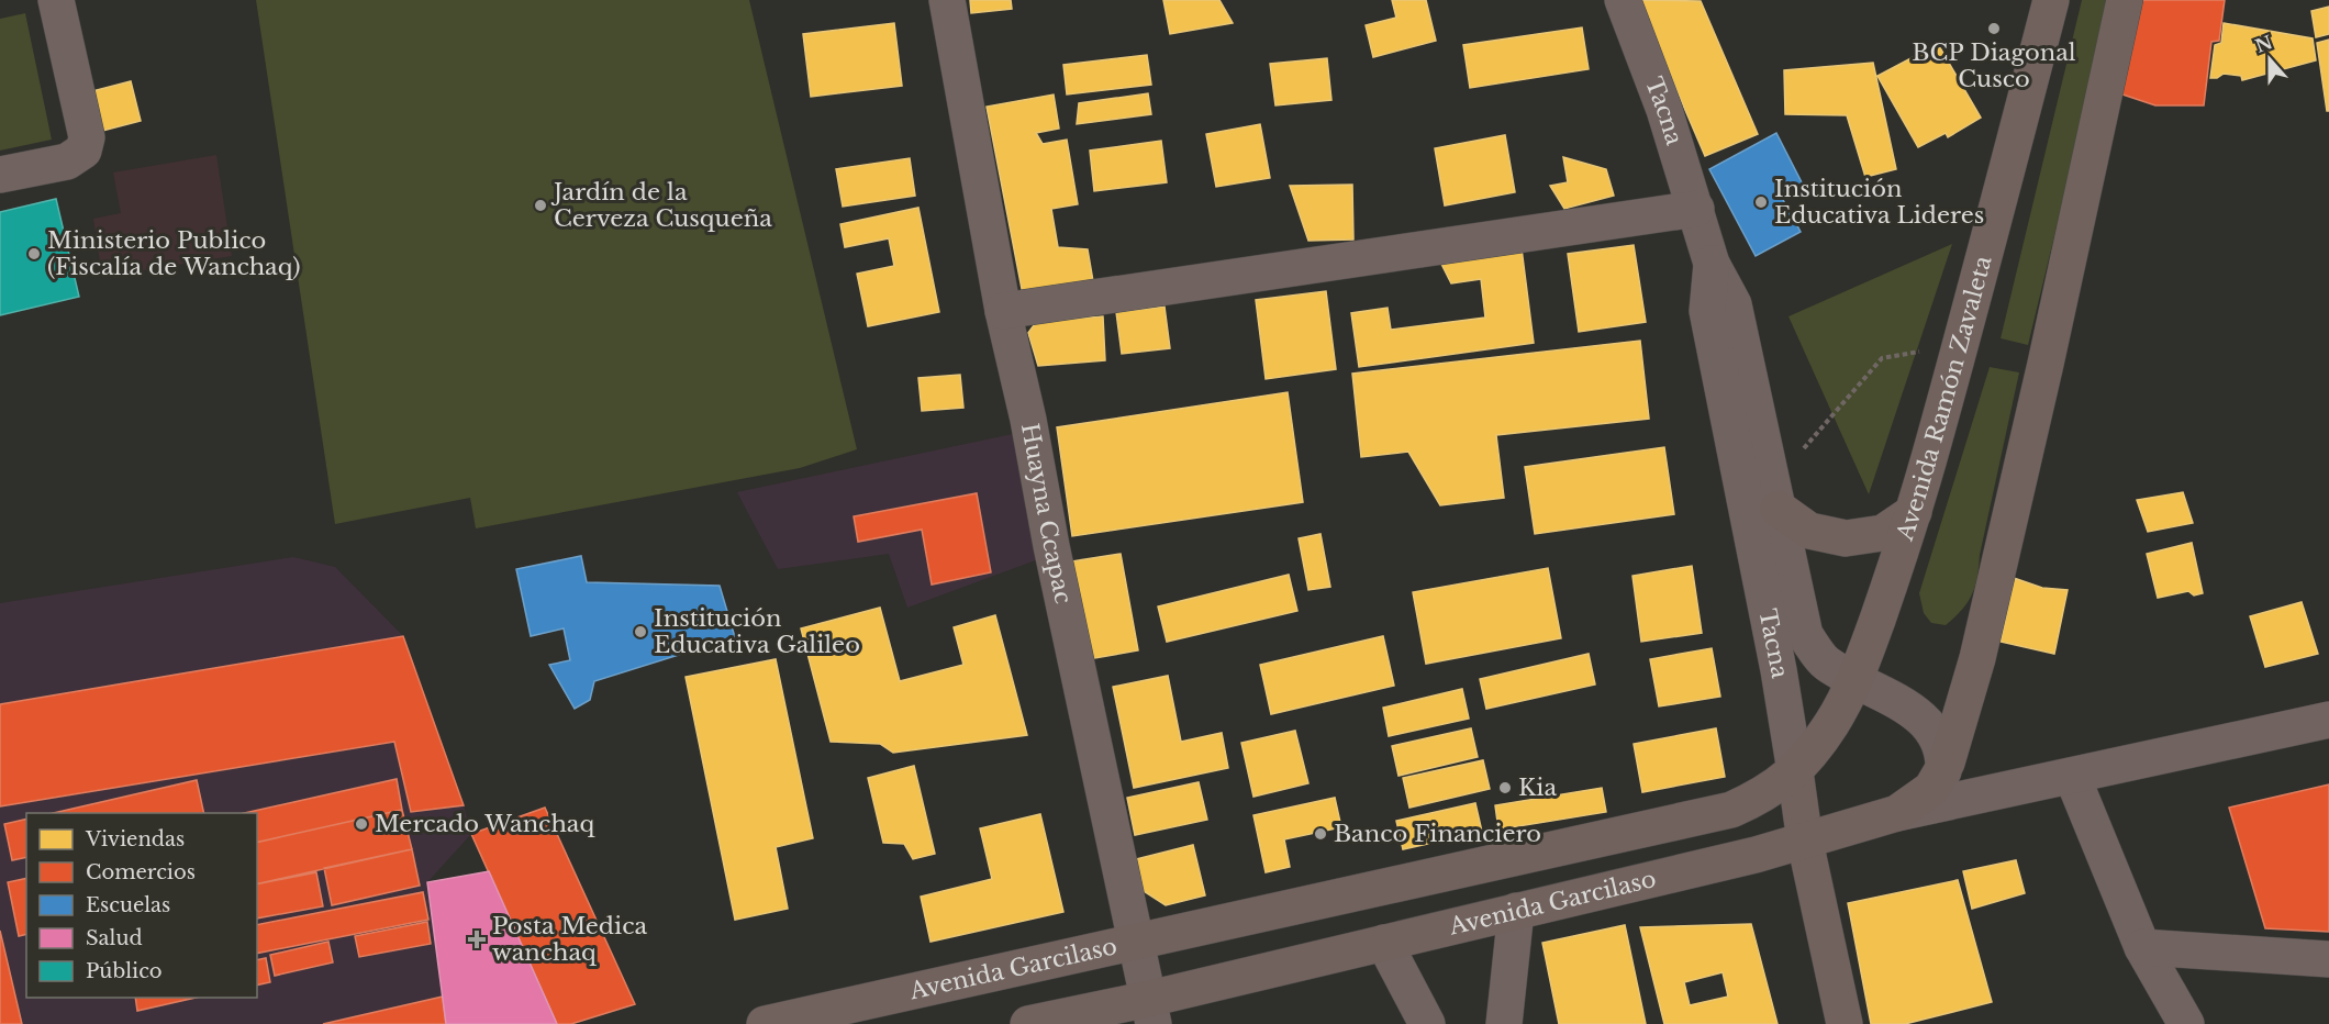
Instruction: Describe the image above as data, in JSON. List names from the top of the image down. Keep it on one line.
{"streets":{"main road":["Tacna","Avenida Ramón Zavaleta","Avenida Garcilaso"],"street":["Huayna Ccapac"]},"crossings":[["Tacna","Avenida Ramón Zavaleta"],["Tacna","Avenida Garcilaso"],["Huayna Ccapac","Avenida Garcilaso"]],"places":{"other":["BCP Diagonal Cusco","Institución Educativa Lideres","Jardín de la Cerveza Cusqueña","Ministerio Publico (Fiscalía de Wanchaq)","Institución Educativa Galileo","Kia","Mercado Wanchaq","Banco Financiero"],"health":["Posta Medica wanchaq"]},"legend":["Viviendas","Comercios","Escuelas","Salud","Público"],"north":"top"}
